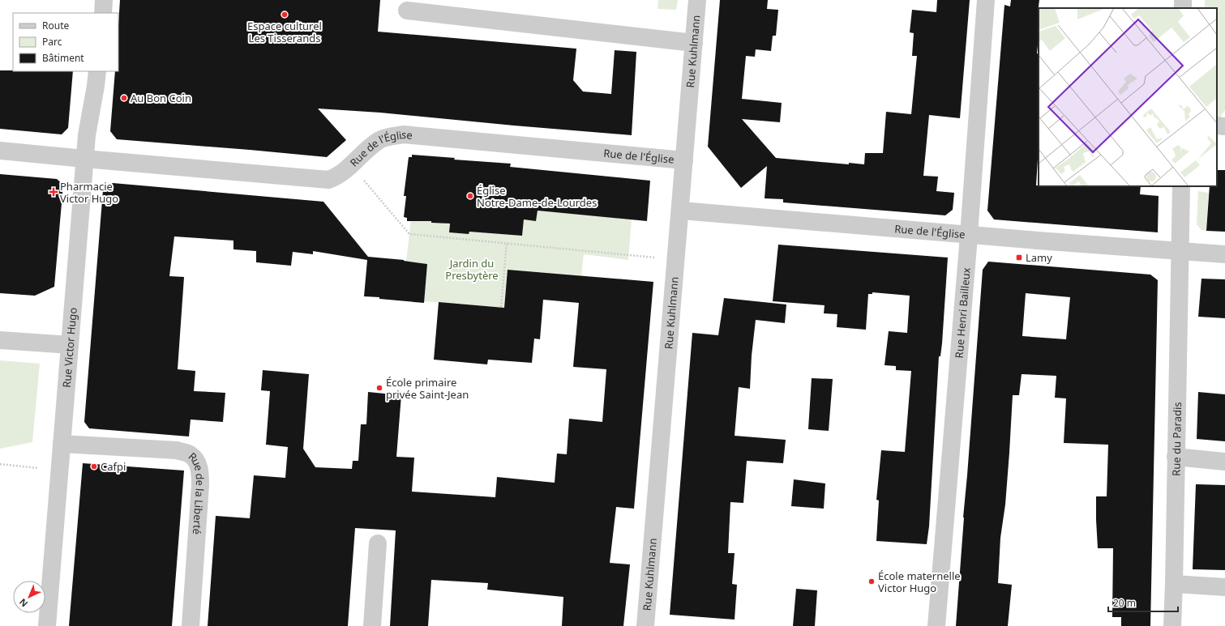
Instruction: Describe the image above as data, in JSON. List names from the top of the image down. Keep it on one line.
{"streets":{"street":["Rue Kuhlmann","Rue de l'Église","Rue Henri Bailleux","Rue Victor Hugo","Rue du Paradis","Rue de la Liberté"]},"crossings":[["Rue Kuhlmann","Rue de l'Église"],["Rue de l'Église","Rue Henri Bailleux"],["Rue de l'Église","Rue Victor Hugo"],["Rue de l'Église","Rue du Paradis"],["Rue Victor Hugo","Rue de la Liberté"]],"parks":["Jardin du Presbytère"],"places":{"other":["Espace culturel Les Tisserands","Au Bon Coin","Église Notre-Dame-de-Lourdes","École primaire privée Saint-Jean","Cafpi","École maternelle Victor Hugo"],"health":["Pharmacie Victor Hugo"],"transit":["Lamy"]},"legend":["Route","Parc","Bâtiment"],"scale_bar":"20 m","north":"bottom left"}
